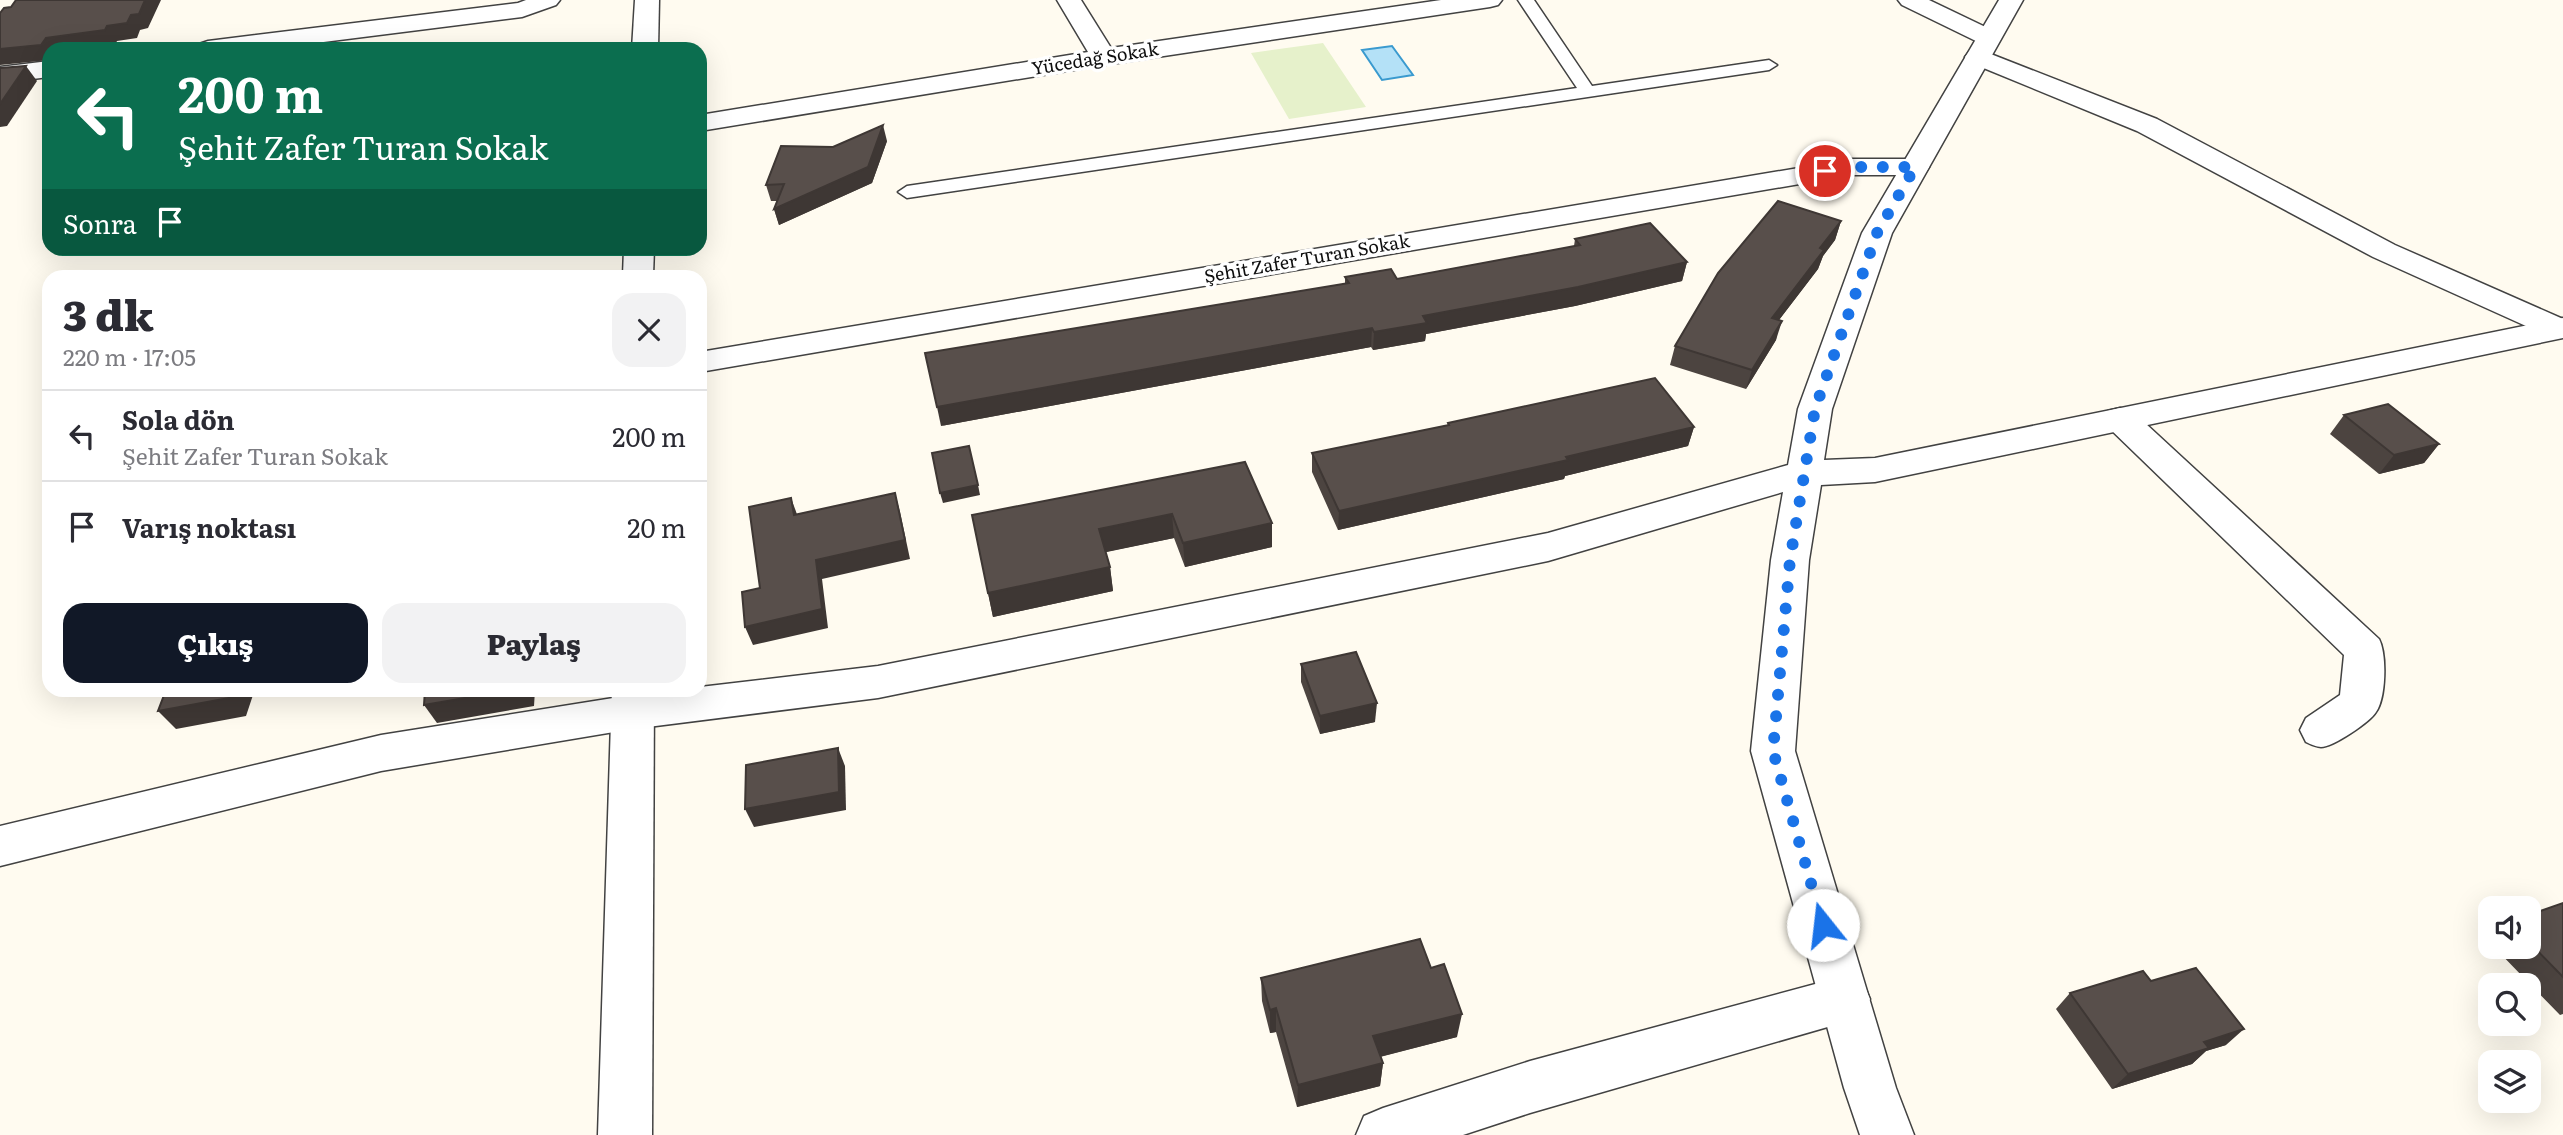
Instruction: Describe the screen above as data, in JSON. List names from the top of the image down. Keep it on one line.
{"streets":{"street":["Yücedağ Sokak","Şehit Zafer Turan Sokak"]},"page":{"turn":["200 m","Şehit Zafer Turan Sokak"],"then":"Sonra","heading":["3 dk","220 m · 17:05"],"list":[{"name":"Sola dön","note":"Şehit Zafer Turan Sokak","value":"200 m"},{"name":"Varış noktası","value":"20 m"}],"buttons":["Çıkış","Paylaş"]}}
